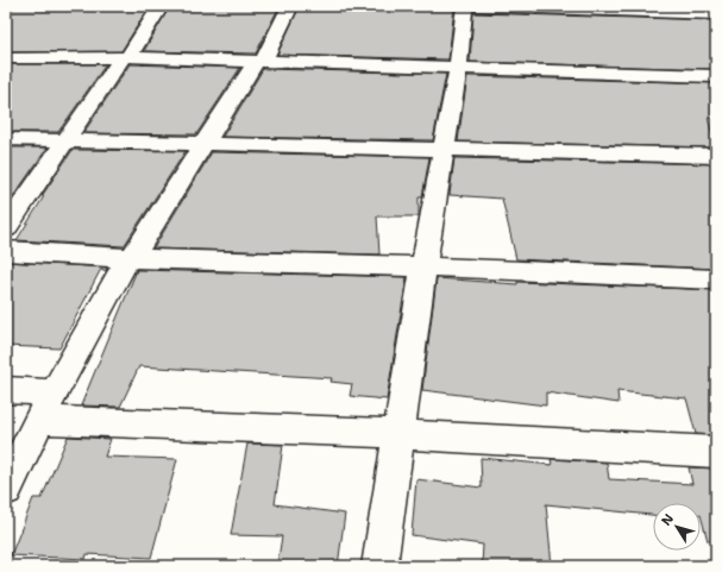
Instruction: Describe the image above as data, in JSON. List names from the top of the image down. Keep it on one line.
{"north":"top left"}
